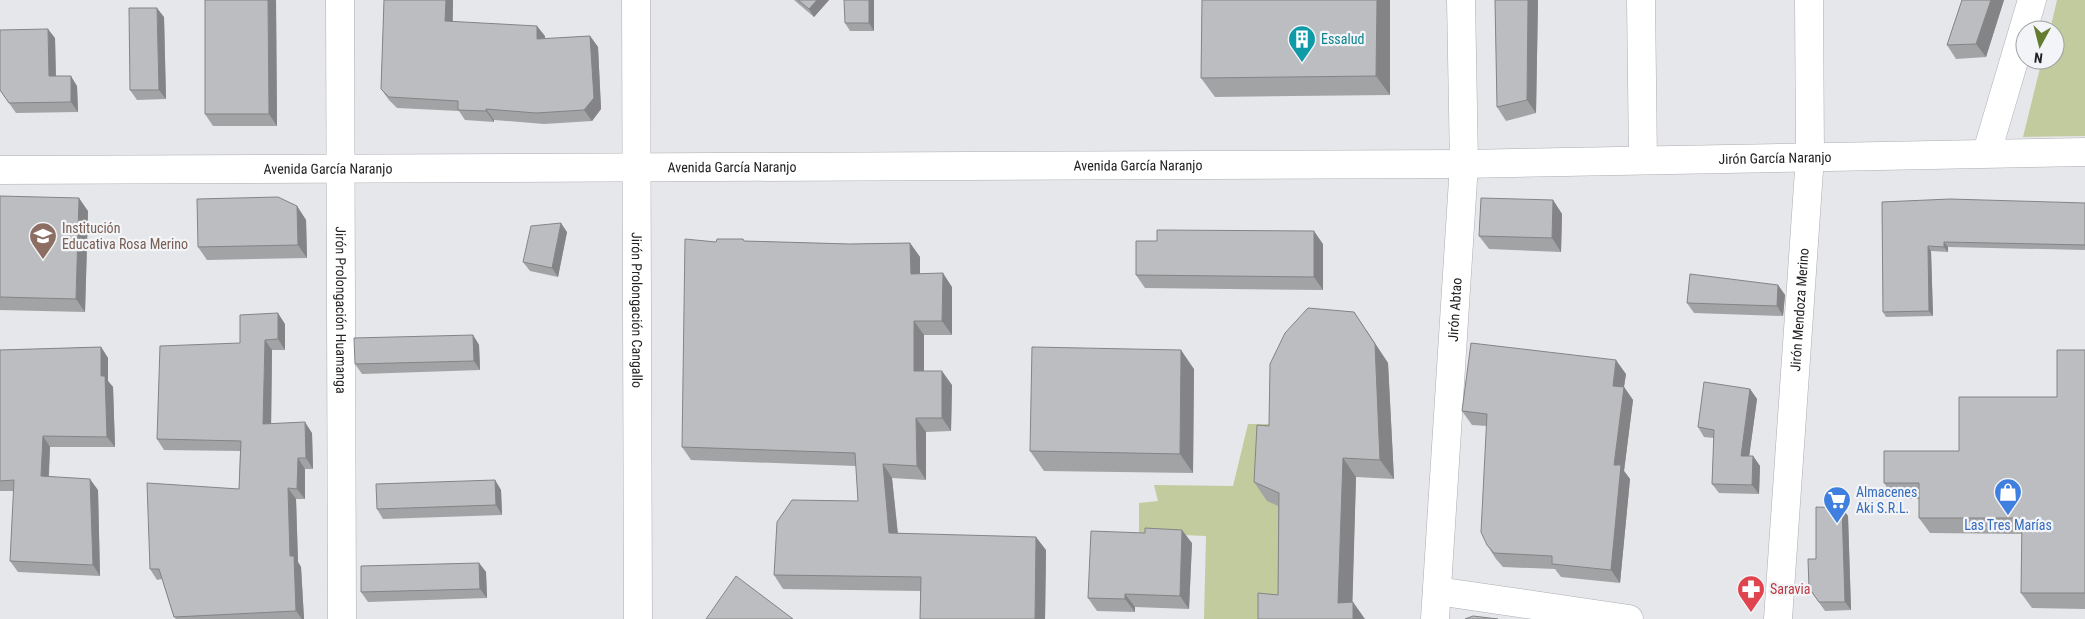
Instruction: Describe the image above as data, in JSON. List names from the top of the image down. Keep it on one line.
{"streets":{"street":["Jirón García Naranjo","Avenida García Naranjo","Jirón Prolongación Cangallo","Jirón Prolongación Huamanga","Jirón Abtao","Jirón Mendoza Merino"]},"crossings":[["Jirón García Naranjo","Avenida García Naranjo"],["Jirón García Naranjo","Jirón Abtao"],["Jirón García Naranjo","Jirón Mendoza Merino"],["Avenida García Naranjo","Jirón Prolongación Cangallo"],["Avenida García Naranjo","Jirón Prolongación Huamanga"],["Avenida García Naranjo","Jirón Abtao"]],"places":{"building":["Essalud"],"school or university":["Institución Educativa Rosa Merino"],"shop":["Las Tres Marías"],"supermarket":["Almacenes Aki S.R.L."],"pharmacy":["Saravia"]},"north":"bottom"}
